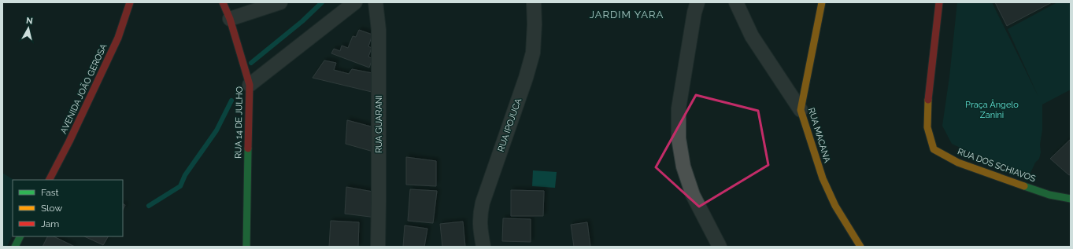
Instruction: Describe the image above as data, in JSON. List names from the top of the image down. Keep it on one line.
{"streets":{"street":["AVENIDA JOÃO GEROSA","RUA 14 DE JULHO","RUA GUARANI","RUA IPOJUCA","RUA MACANA","RUA DOS SCHIAVOS"]},"districts":["JARDIM YARA"],"parks":["Praça Ângelo Zanini"],"legend":["Fast","Slow","Jam"],"north":"top"}
